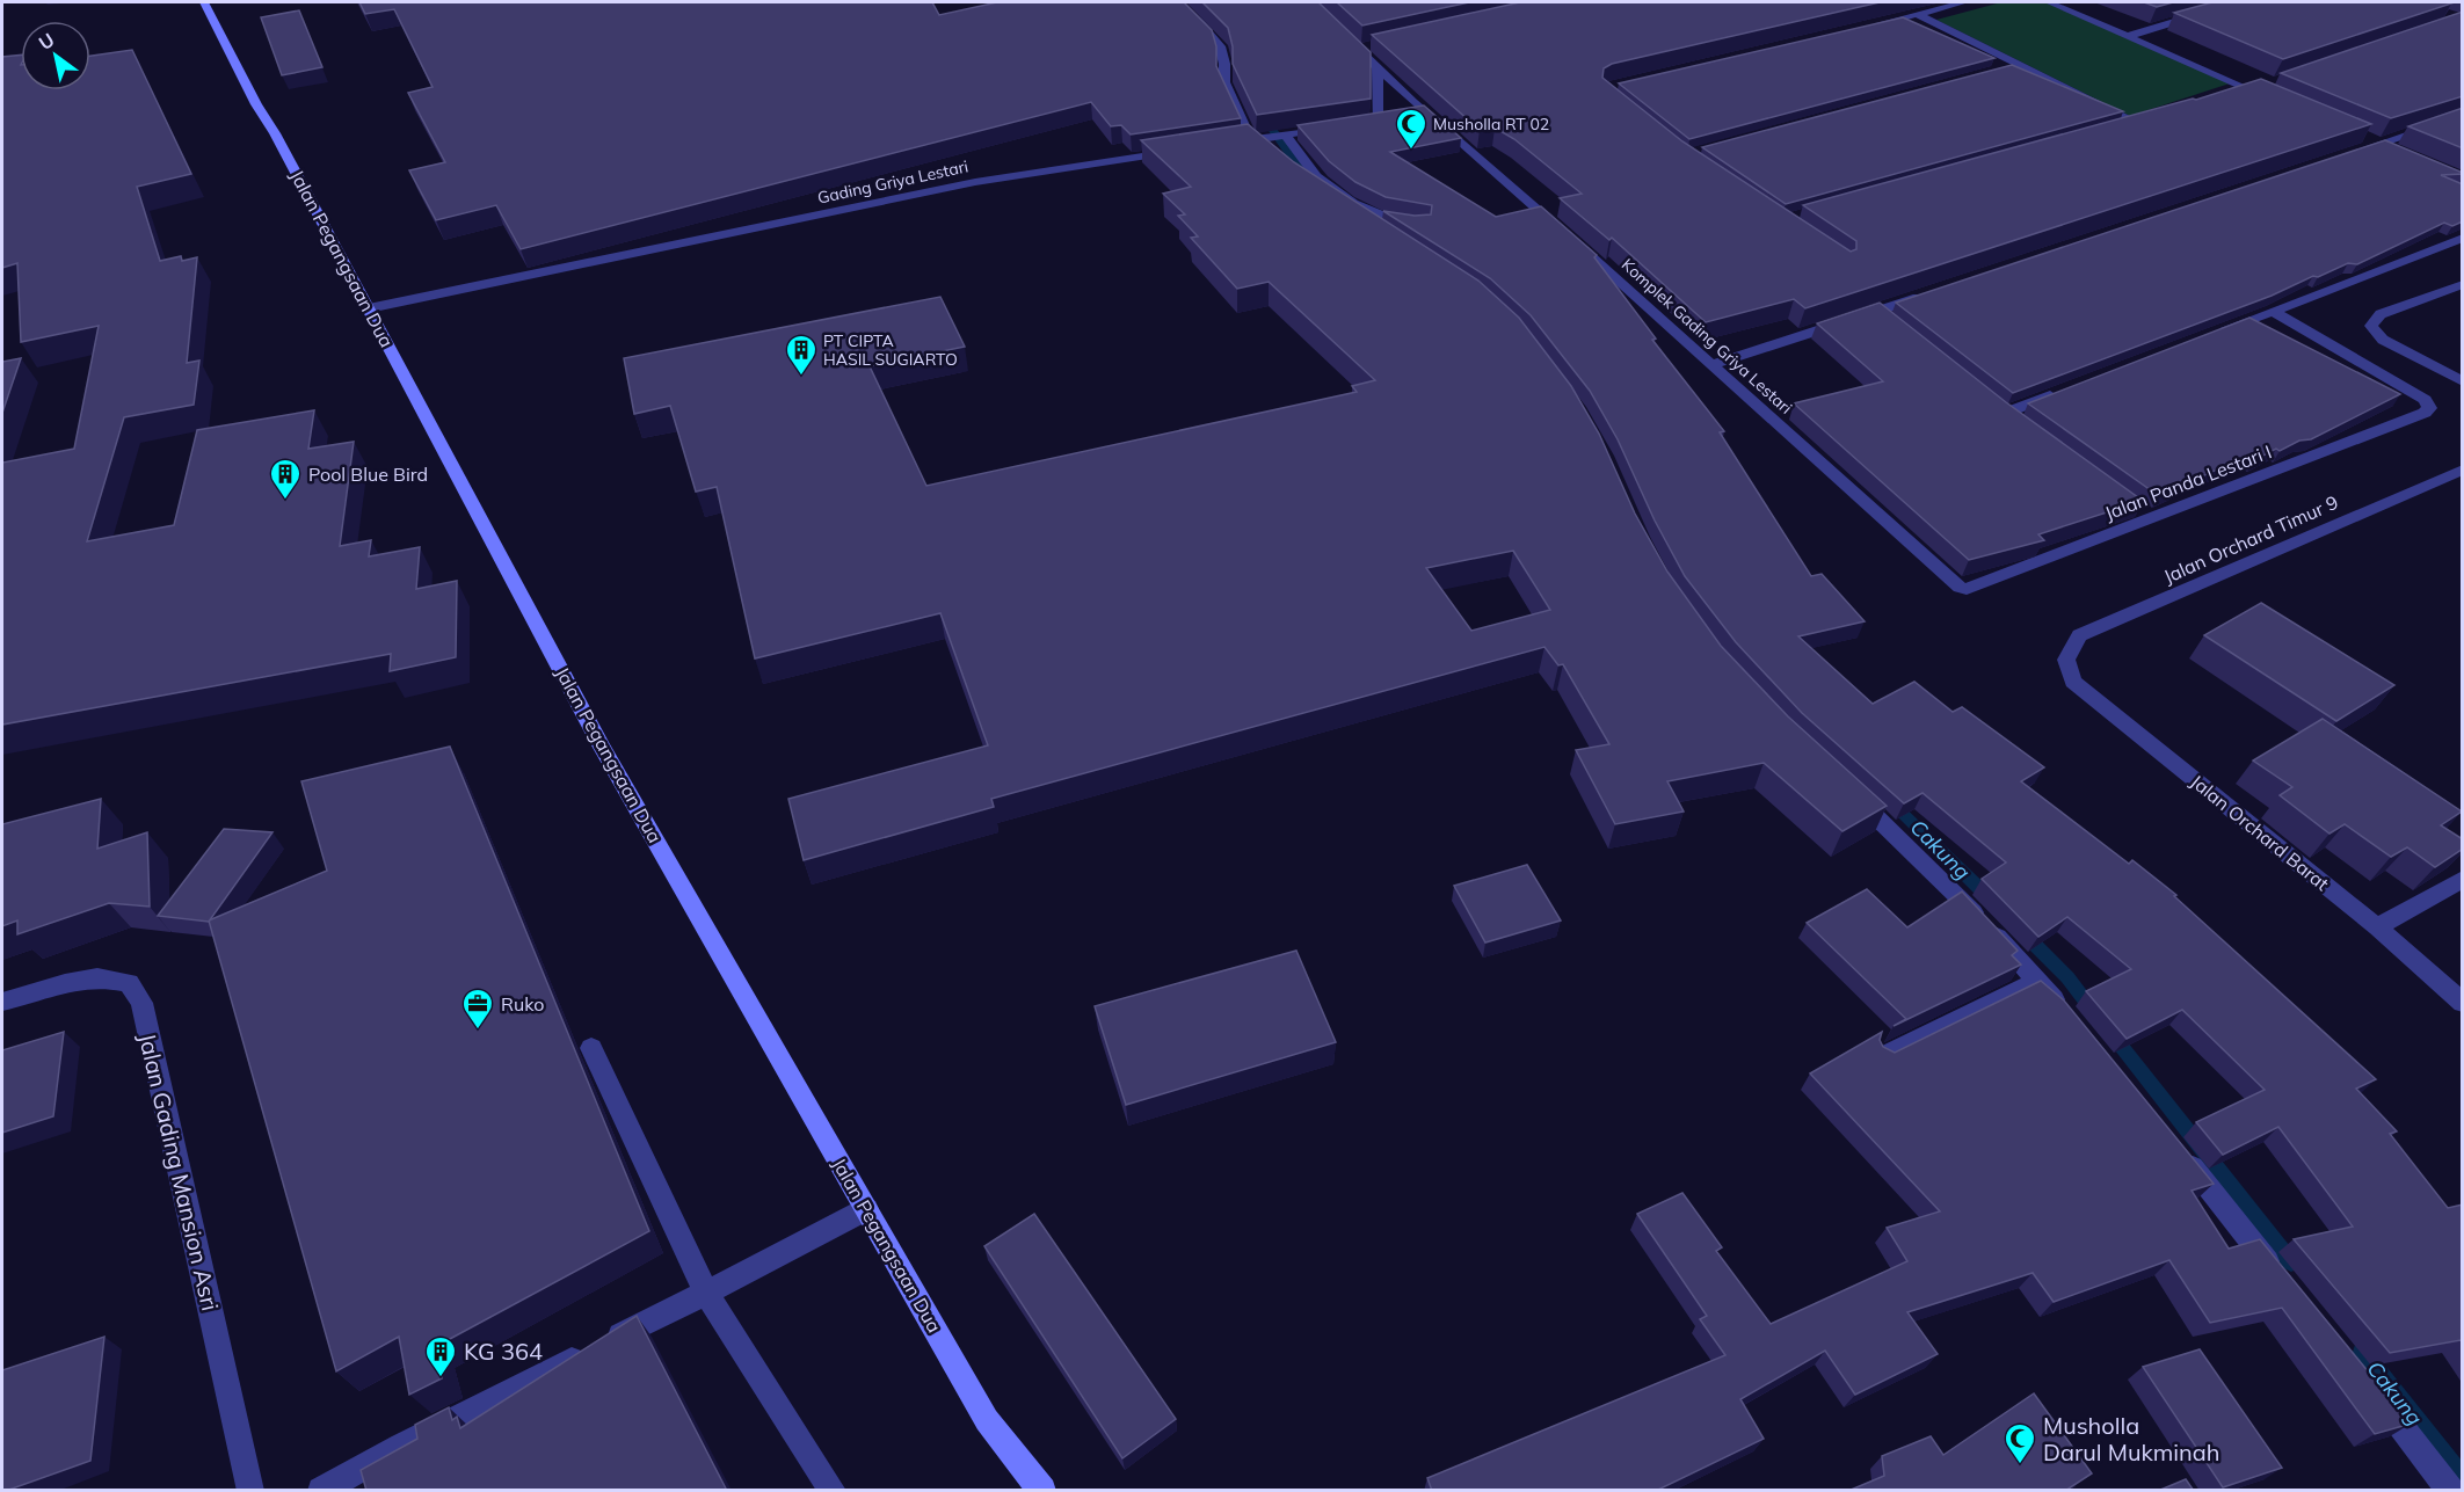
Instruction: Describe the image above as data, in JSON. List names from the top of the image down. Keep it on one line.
{"streets":{"main road":["Jalan Pegangsaan Dua"],"street":["Gading Griya Lestari","Komplek Gading Griya Lestari","Jalan Panda Lestari I","Jalan Orchard Timur 9","Jalan Orchard Barat","Jalan Gading Mansion Asri"]},"crossings":[["Gading Griya Lestari","Jalan Pegangsaan Dua"],["Komplek Gading Griya Lestari","Jalan Panda Lestari I"],["Jalan Orchard Timur 9","Jalan Orchard Barat"]],"water":["Cakung"],"places":{"mosque":["Musholla RT 02","Musholla Darul Mukminah"],"building":["PT CIPTA HASIL SUGIARTO","Pool Blue Bird","KG 364"],"office":["Ruko"]},"north":"top left"}
